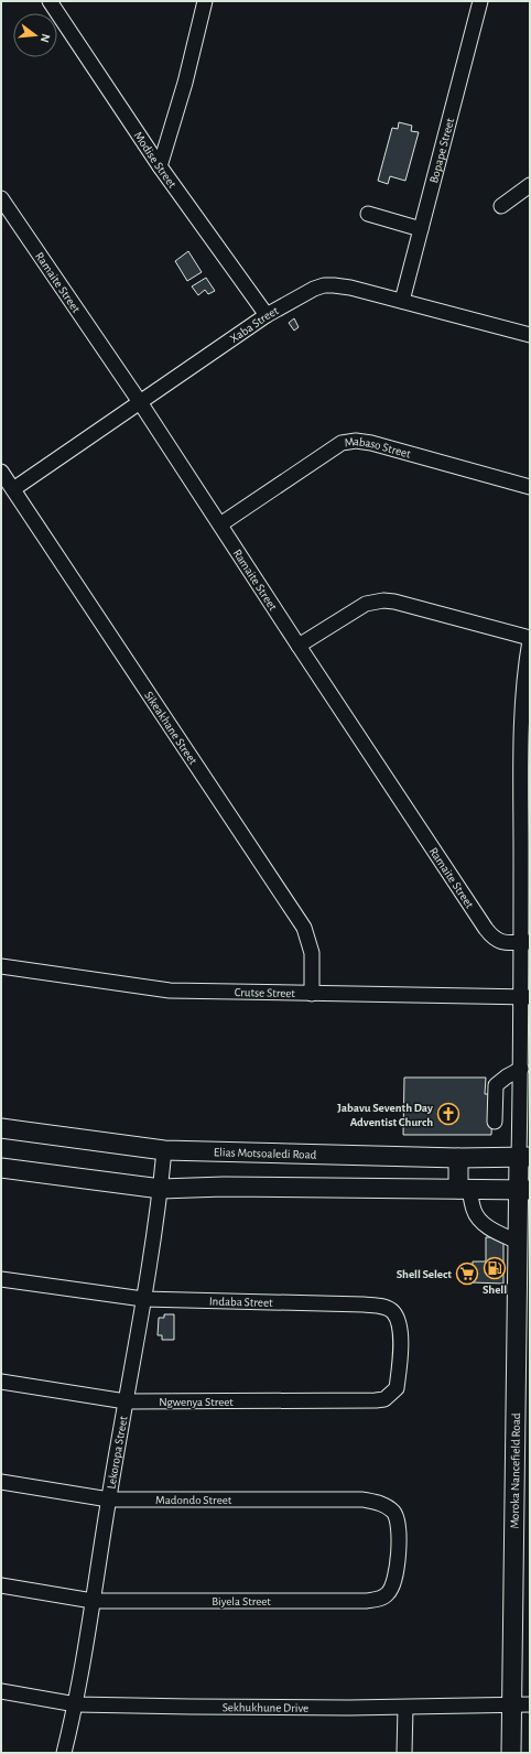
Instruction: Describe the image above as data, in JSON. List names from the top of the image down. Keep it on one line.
{"streets":{"main road":["Elias Motsoaledi Road","Moroka Nancefield Road"],"street":["Bopape Street","Modise Street","Ramaite Street","Xaba Street","Mabaso Street","Sikeakhane Street","Crutse Street","Indaba Street","Ngwenya Street","Lekoropa Street","Madondo Street","Biyela Street","Sekhukhune Drive"]},"crossings":[["Bopape Street","Xaba Street"],["Modise Street","Xaba Street"],["Ramaite Street","Xaba Street"],["Ramaite Street","Mabaso Street"],["Xaba Street","Sikeakhane Street"],["Sikeakhane Street","Crutse Street"],["Elias Motsoaledi Road","Lekoropa Street"],["Elias Motsoaledi Road","Moroka Nancefield Road"],["Indaba Street","Ngwenya Street"],["Indaba Street","Lekoropa Street"],["Ngwenya Street","Lekoropa Street"],["Lekoropa Street","Madondo Street"],["Lekoropa Street","Biyela Street"],["Lekoropa Street","Sekhukhune Drive"],["Moroka Nancefield Road","Sekhukhune Drive"],["Madondo Street","Biyela Street"]],"places":{"church":["Jabavu Seventh Day Adventist Church"],"fuel station":["Shell"],"supermarket":["Shell Select"]},"north":"right"}
